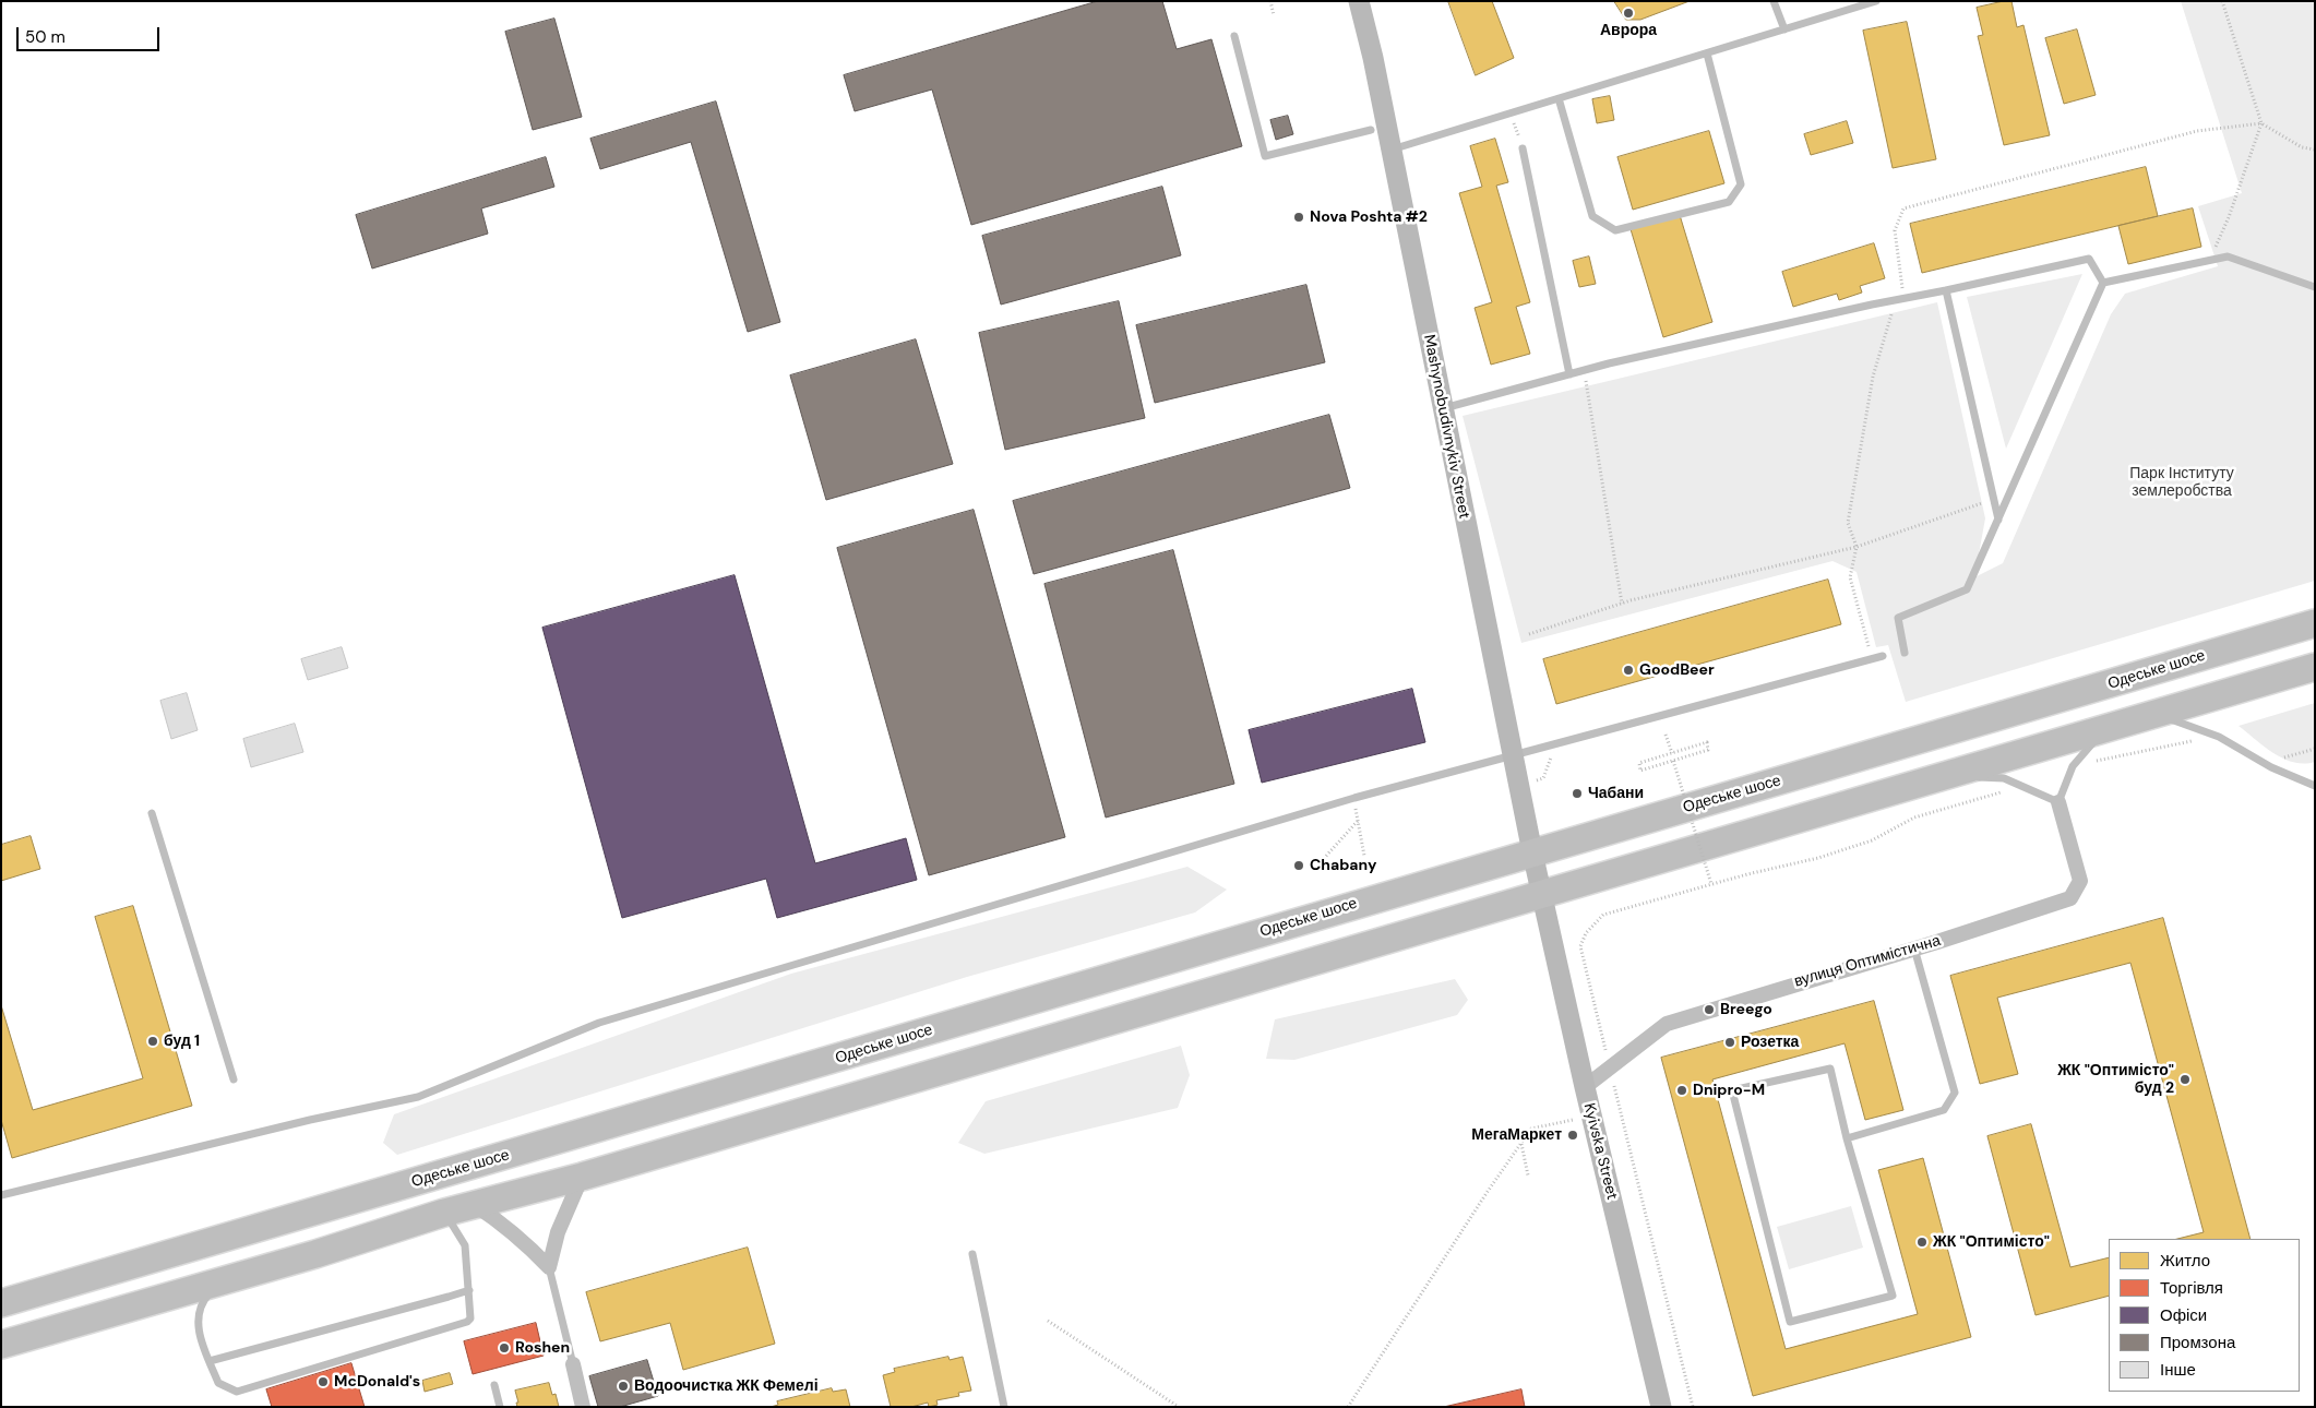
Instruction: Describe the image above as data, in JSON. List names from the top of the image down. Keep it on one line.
{"streets":{"highway":["Одеське шосе"],"street":["Mashynobudivnykiv Street","вулиця Оптимістична","Kyivska Street"]},"crossings":[["Mashynobudivnykiv Street","Одеське шосе"],["Mashynobudivnykiv Street","Kyivska Street"],["Одеське шосе","Kyivska Street"],["вулиця Оптимістична","Kyivska Street"]],"parks":["Парк Інституту землеробства"],"places":["Аврора","Nova Poshta #2","GoodBeer","Чабани","Chabany","Breego","буд 1","Розетка","ЖК \"Оптимісто\" буд 2","Dnipro-M","МегаМаркет","ЖК \"Оптимісто\"","Roshen","McDonald's","Водоочистка ЖК Фемелі"],"legend":["Житло","Торгівля","Офіси","Промзона","Інше"],"scale_bar":"50 m"}
